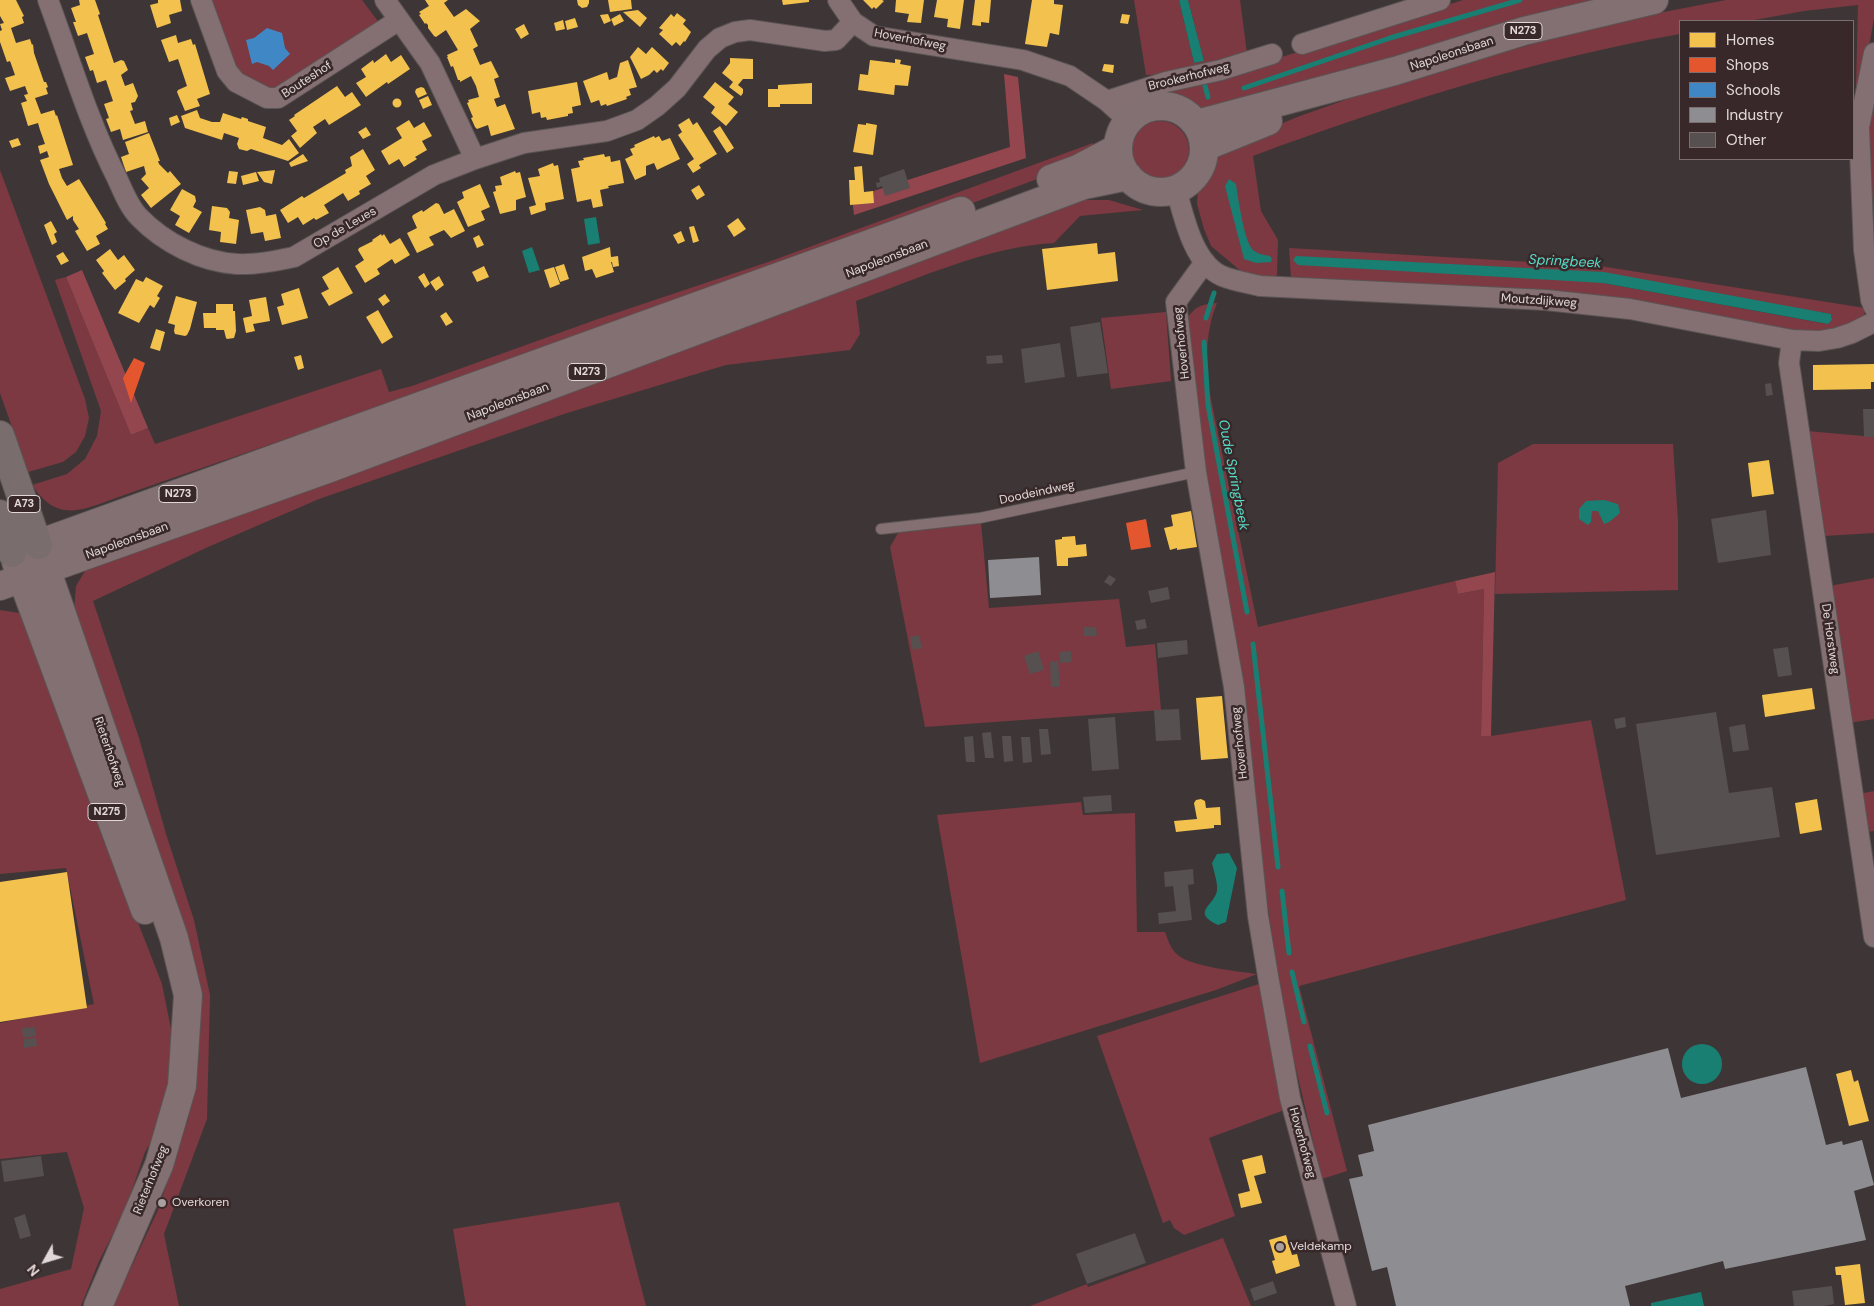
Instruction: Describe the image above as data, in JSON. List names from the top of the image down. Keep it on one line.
{"streets":{"highway":["A73"],"main road":["N273","Napoleonsbaan","Rieterhofweg","N275"],"street":["Hoverhofweg","Brookerhofweg","Bouteshof","Op de Leues","Moutzdijkweg","De Horstweg"],"lane":["Doodeindweg"]},"crossings":[["Hoverhofweg","Napoleonsbaan"],["Hoverhofweg","Brookerhofweg"],["Hoverhofweg","Op de Leues"],["Hoverhofweg","Moutzdijkweg"],["Hoverhofweg","Doodeindweg"],["Napoleonsbaan","A73"],["Napoleonsbaan","Rieterhofweg"],["Moutzdijkweg","De Horstweg"],["A73","Rieterhofweg"]],"water":["Springbeek","Oude Springbeek"],"places":["Overkoren","Veldekamp"],"legend":["Homes","Shops","Schools","Industry","Other"],"north":"bottom left"}
